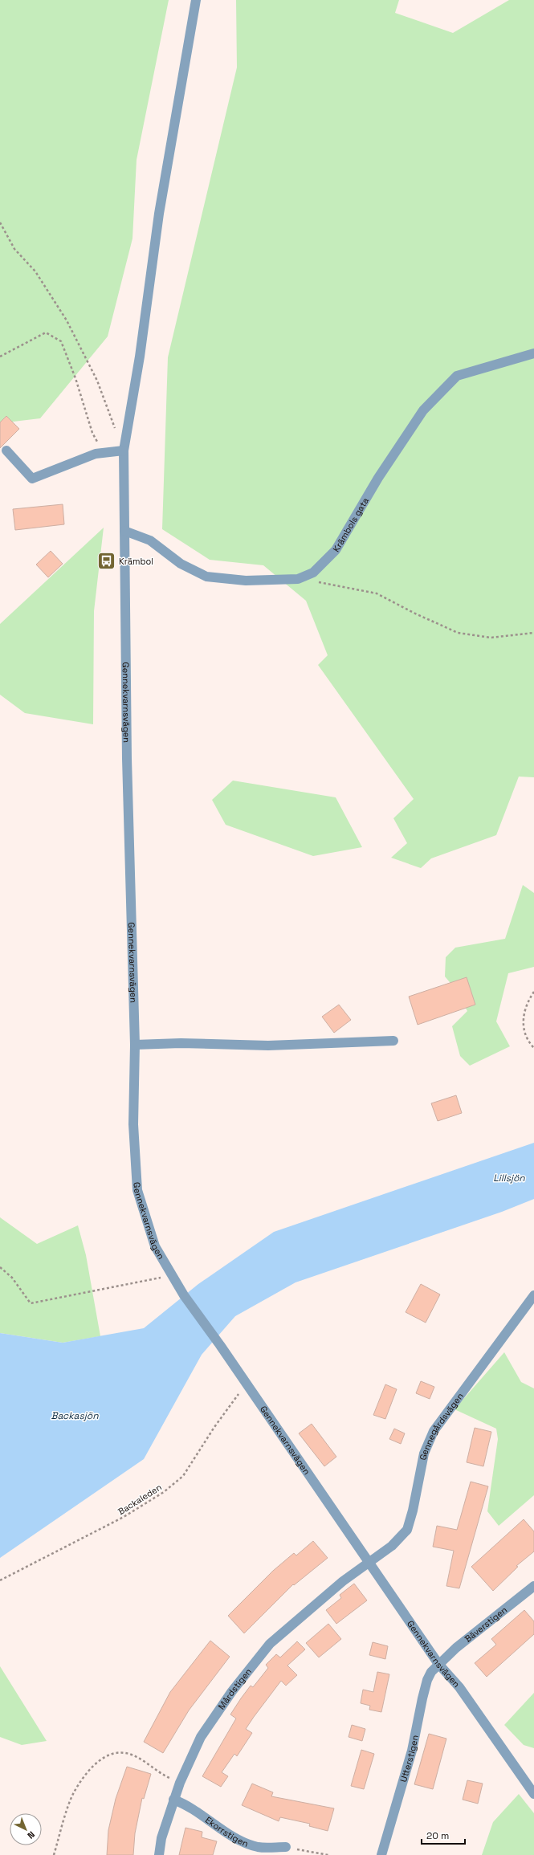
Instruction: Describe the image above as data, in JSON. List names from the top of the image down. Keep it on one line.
{"streets":{"street":["Krämbols gata","Gennekvarnsvägen","Gennegårdsvägen","Bäverstigen","Mårdstigen","Utterstigen","Ekorrstigen"],"path":["Backaleden"]},"crossings":[["Krämbols gata","Gennekvarnsvägen"],["Gennekvarnsvägen","Gennegårdsvägen"],["Gennekvarnsvägen","Backaleden"],["Gennekvarnsvägen","Bäverstigen"],["Gennekvarnsvägen","Mårdstigen"],["Gennekvarnsvägen","Utterstigen"],["Gennegårdsvägen","Mårdstigen"],["Bäverstigen","Utterstigen"],["Mårdstigen","Ekorrstigen"]],"water":["Lillsjön","Backasjön"],"places":{"bus stop":["Krämbol"]},"scale_bar":"20 m","north":"bottom right"}
